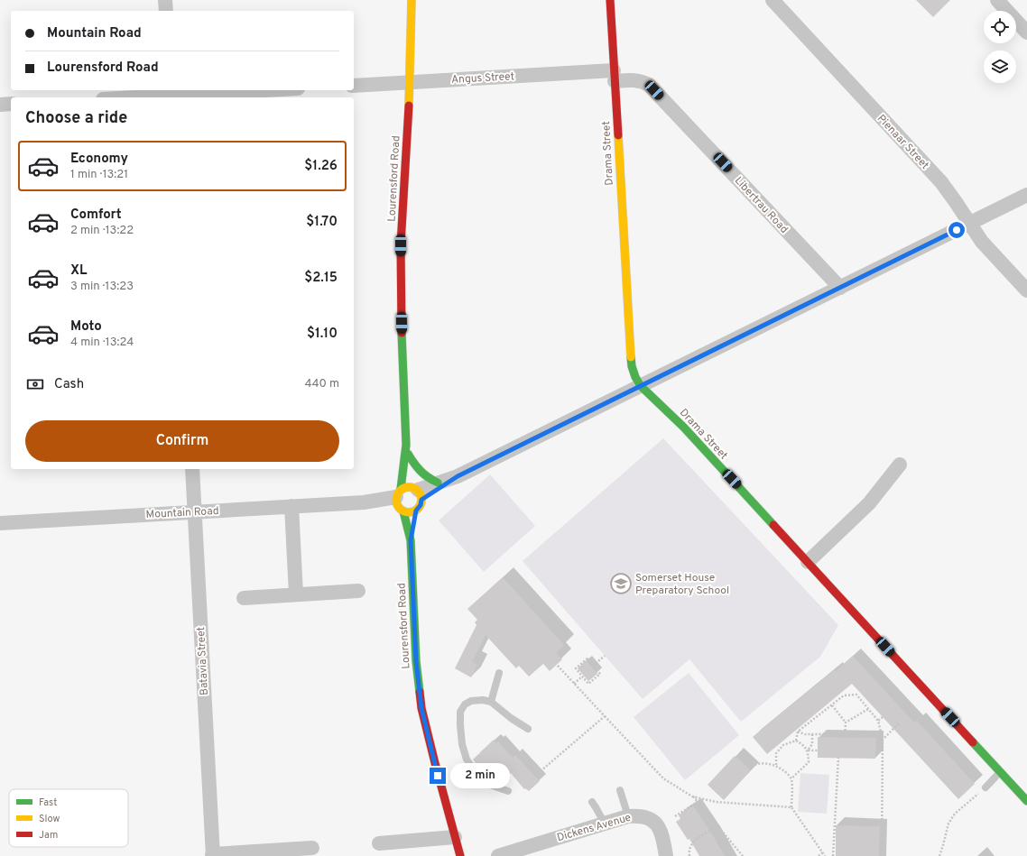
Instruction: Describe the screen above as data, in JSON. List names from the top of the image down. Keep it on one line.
{"streets":{"street":["Angus Street","Pienaar Street","Drama Street","Lourensford Road","Libertrau Road","Mountain Road","Batavia Street","Dickens Avenue"]},"crossings":[["Angus Street","Drama Street"],["Angus Street","Lourensford Road"],["Angus Street","Libertrau Road"],["Drama Street","Libertrau Road"],["Lourensford Road","Mountain Road"],["Mountain Road","Batavia Street"]],"places":{"school or university":["Somerset House Preparatory School"]},"legend":["Fast","Slow","Jam"],"page":{"banner":["Mountain Road","Lourensford Road"],"heading":"Choose a ride","list":[{"name":"Economy","note":"1 min · 13:21","value":"$1.26"},{"name":"Comfort","note":"2 min · 13:22","value":"$1.70"},{"name":"XL","note":"3 min · 13:23","value":"$2.15"},{"name":"Moto","note":"4 min · 13:24","value":"$1.10"}],"pay":["Cash","440 m"],"buttons":"Confirm","bubble":"2 min"}}
